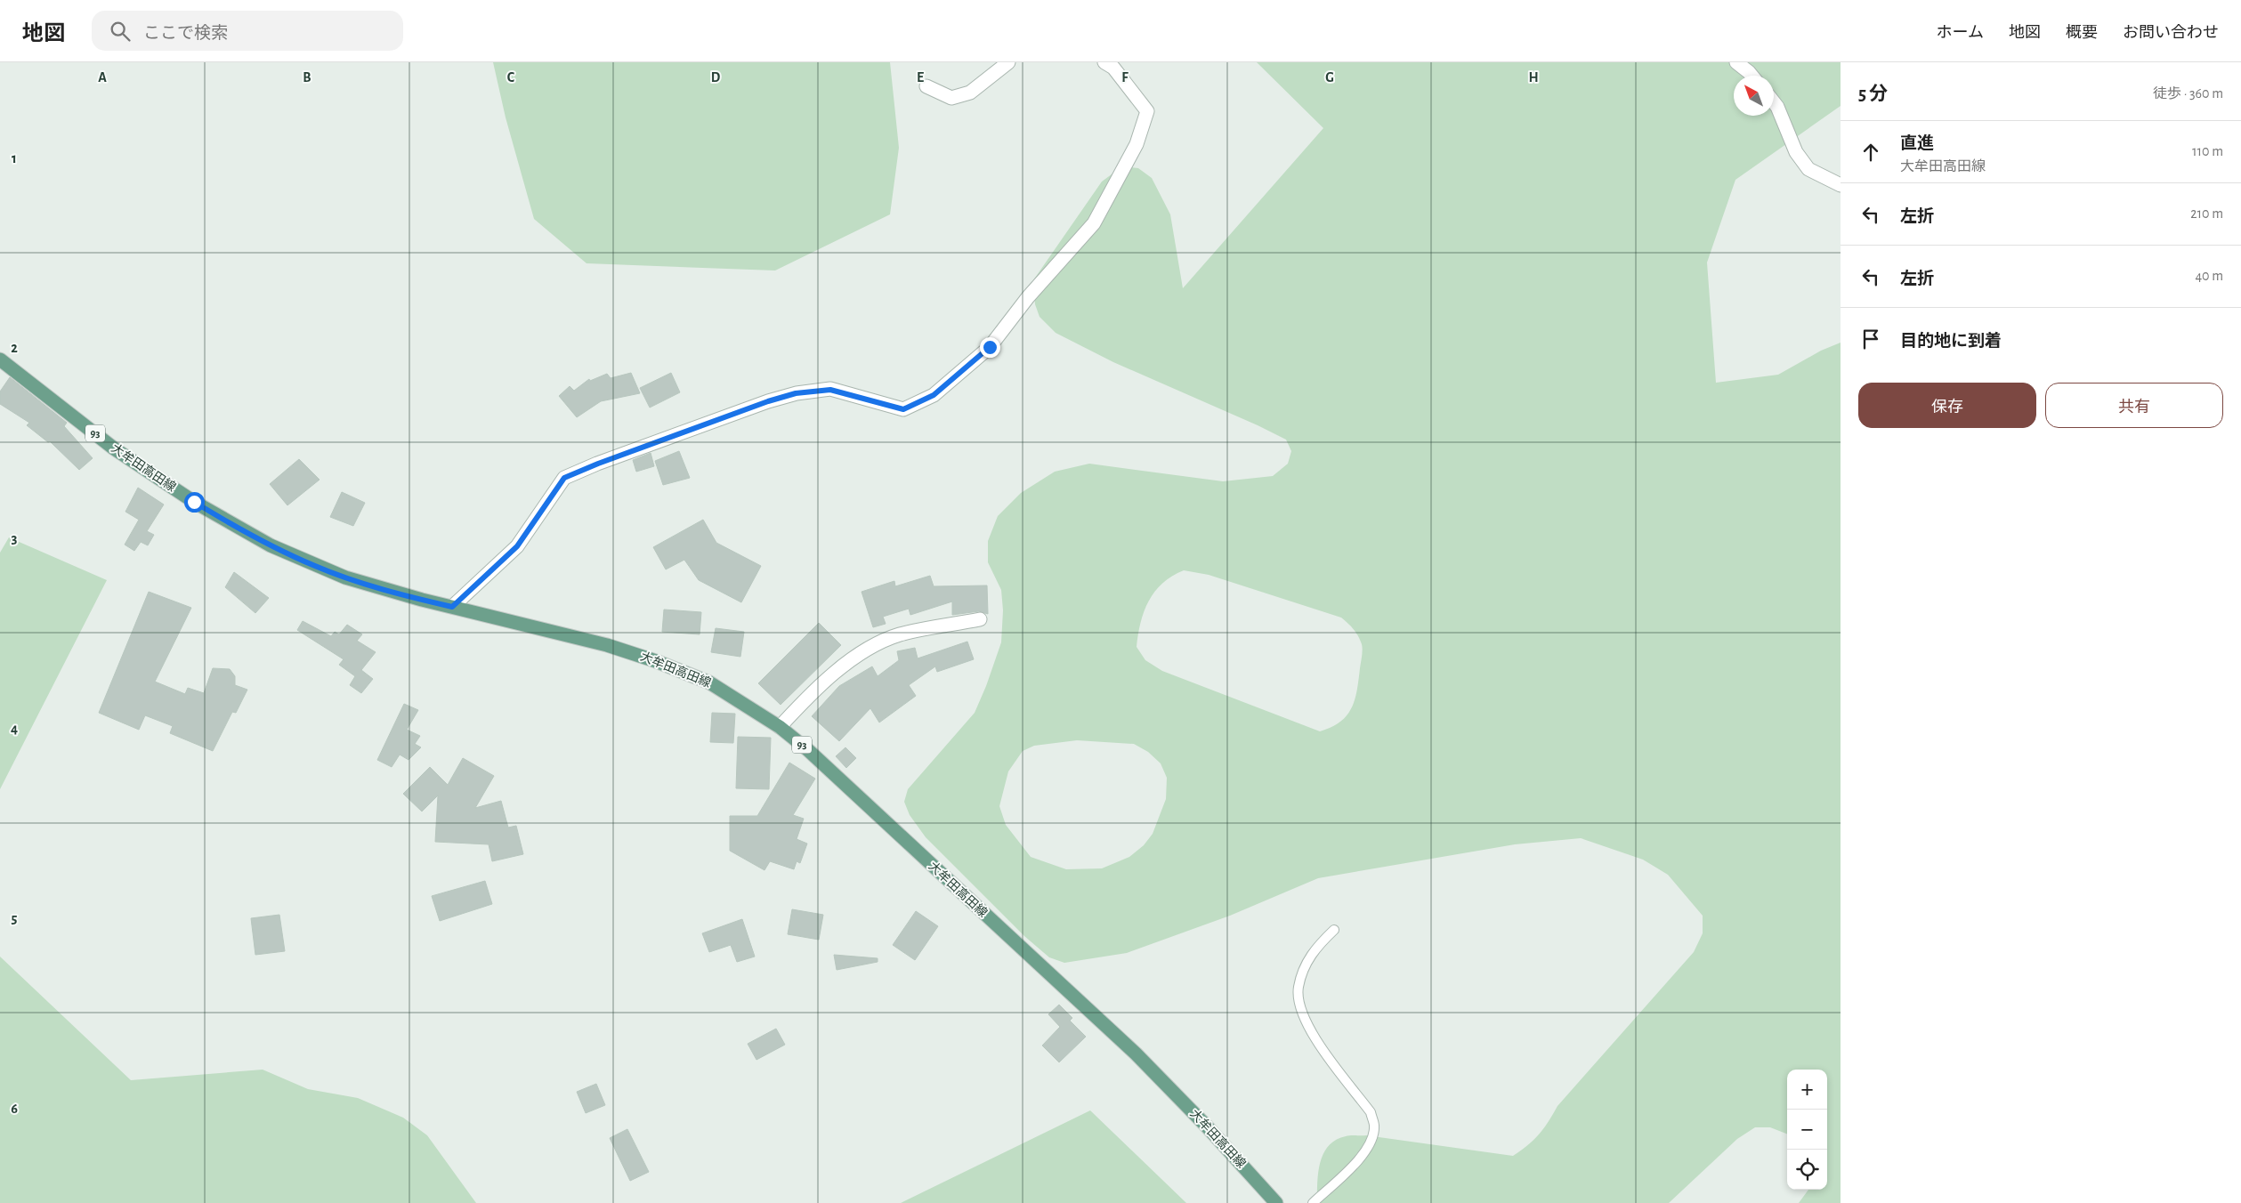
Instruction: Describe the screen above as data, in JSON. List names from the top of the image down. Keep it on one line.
{"streets":{"main road":["93","大牟田高田線"]},"north":"top left","page":{"header":"地図","search":"ここで検索","nav":["ホーム","地図","概要","お問い合わせ"],"heading":["5 分","徒歩 · 360 m"],"list":[["直進","大牟田高田線","110 m"],["左折","210 m"],["左折","40 m"],"目的地に到着"],"buttons":["保存","共有"],"map_buttons":["+","−"]},"grid":{"columns":["A","B","C","D","E","F","G","H"],"rows":["1","2","3","4","5","6"]}}
